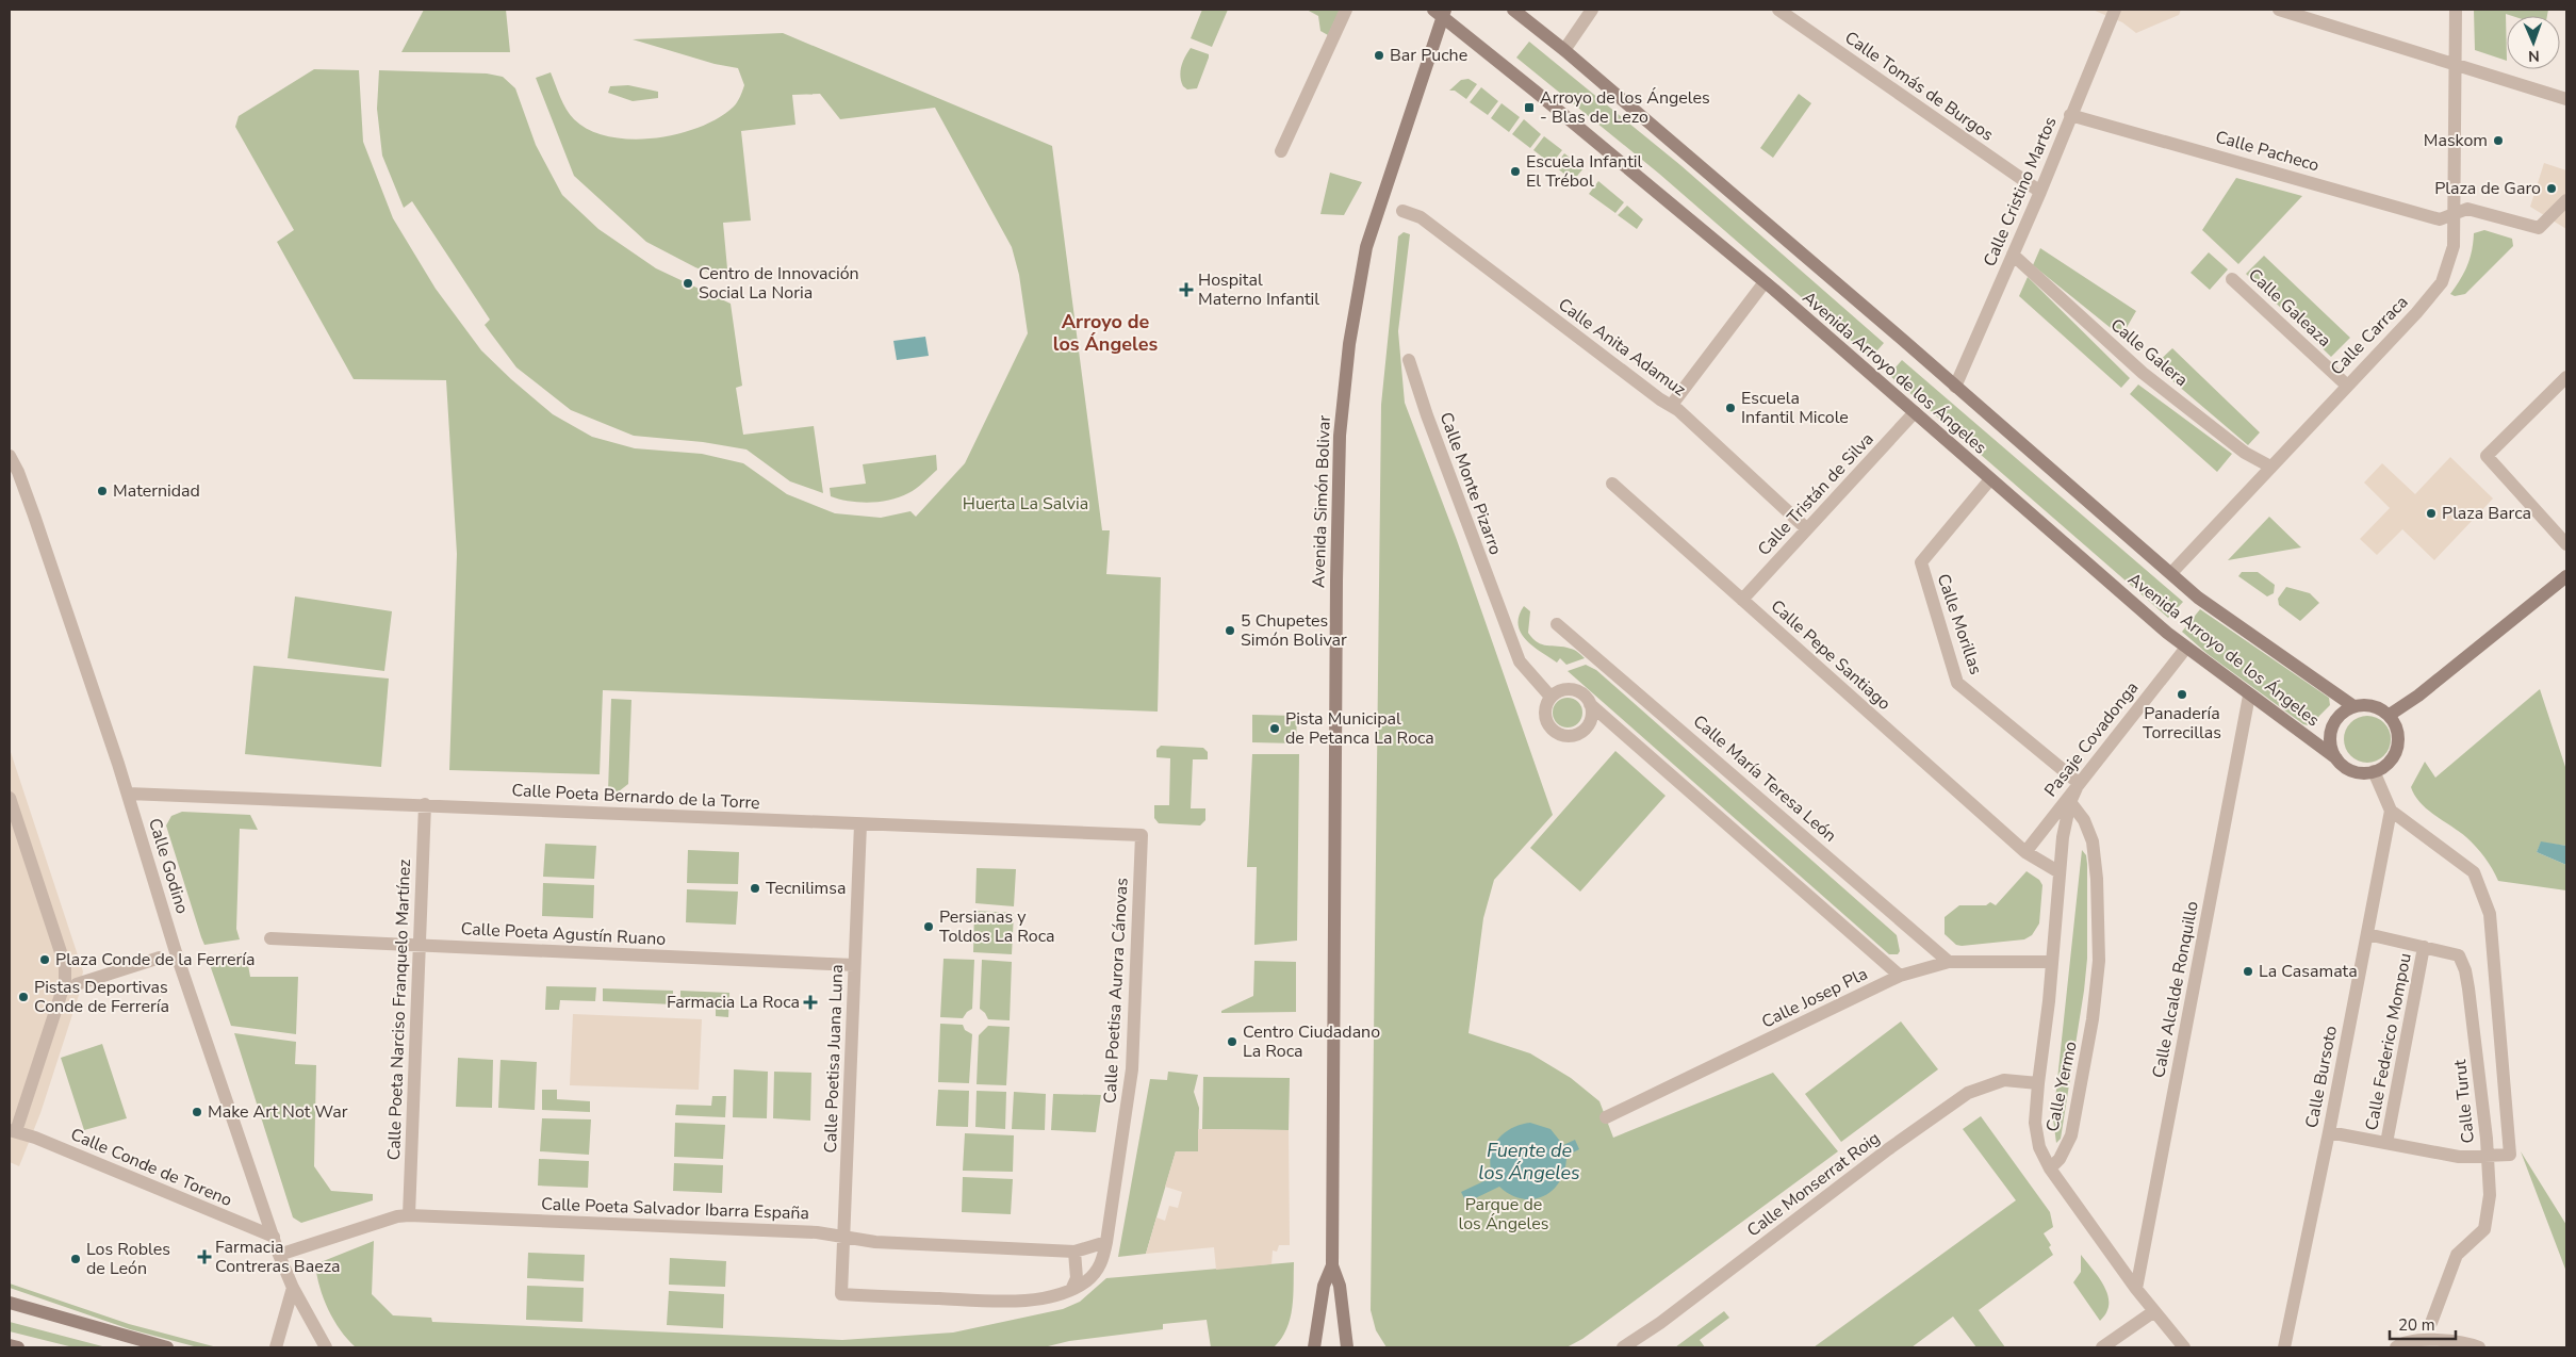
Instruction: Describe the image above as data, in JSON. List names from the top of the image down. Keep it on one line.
{"streets":{"main road":["Avenida Arroyo de los Ángeles","Avenida Simón Bolivar"],"street":["Calle Tomás de Burgos","Calle Pacheco","Calle Cristino Martos","Calle Galeaza","Calle Carraca","Calle Anita Adamuz","Calle Galera","Calle Monte Pizarro","Calle Tristán de Silva","Calle Morillas","Calle Pepe Santiago","Pasaje Covadonga","Calle María Teresa León","Calle Poeta Bernardo de la Torre","Calle Godino","Calle Poeta Agustín Ruano","Calle Alcalde Ronquillo","Calle Poetisa Aurora Cánovas","Calle Josep Pla","Calle Poeta Narciso Franquelo Martínez","Calle Federico Mompou","Calle Poetisa Juana Luna","Calle Bursoto","Calle Yermo","Calle Turut","Calle Conde de Toreno","Calle Monserrat Roig","Calle Poeta Salvador Ibarra España"]},"crossings":[["Calle Tomás de Burgos","Calle Cristino Martos"],["Calle Pacheco","Calle Cristino Martos"],["Calle Pacheco","Calle Carraca"],["Calle Cristino Martos","Calle Galera"],["Calle Cristino Martos","Avenida Arroyo de los Ángeles"],["Calle Galeaza","Calle Carraca"],["Calle Carraca","Calle Galera"],["Calle Carraca","Avenida Arroyo de los Ángeles"],["Calle Anita Adamuz","Calle Tristán de Silva"],["Avenida Arroyo de los Ángeles","Calle Tristán de Silva"],["Avenida Arroyo de los Ángeles","Avenida Simón Bolivar"],["Avenida Arroyo de los Ángeles","Calle Morillas"],["Avenida Arroyo de los Ángeles","Pasaje Covadonga"],["Avenida Arroyo de los Ángeles","Calle Alcalde Ronquillo"],["Calle Tristán de Silva","Calle Pepe Santiago"],["Calle Morillas","Pasaje Covadonga"],["Calle Morillas","Calle Yermo"],["Calle Pepe Santiago","Pasaje Covadonga"],["Calle Pepe Santiago","Calle Yermo"],["Pasaje Covadonga","Calle Yermo"],["Calle María Teresa León","Calle Josep Pla"],["Calle Poeta Bernardo de la Torre","Calle Godino"],["Calle Poeta Bernardo de la Torre","Calle Poetisa Aurora Cánovas"],["Calle Poeta Bernardo de la Torre","Calle Poeta Narciso Franquelo Martínez"],["Calle Poeta Bernardo de la Torre","Calle Poetisa Juana Luna"],["Calle Godino","Calle Conde de Toreno"],["Calle Godino","Calle Poeta Salvador Ibarra España"],["Calle Poeta Agustín Ruano","Calle Poeta Narciso Franquelo Martínez"],["Calle Poeta Agustín Ruano","Calle Poetisa Juana Luna"],["Calle Poetisa Aurora Cánovas","Calle Poeta Salvador Ibarra España"],["Calle Josep Pla","Calle Yermo"],["Calle Poeta Narciso Franquelo Martínez","Calle Poeta Salvador Ibarra España"],["Calle Federico Mompou","Calle Turut"],["Calle Poetisa Juana Luna","Calle Poeta Salvador Ibarra España"],["Calle Bursoto","Calle Turut"],["Calle Yermo","Calle Monserrat Roig"]],"districts":["Arroyo de los Ángeles"],"water":["Fuente de los Ángeles"],"parks":["Huerta La Salvia","Parque de los Ángeles"],"places":{"other":["Bar Puche","Maskom","Escuela Infantil El Trébol","Plaza de Garo","Centro de Innovación Social La Noria","Escuela Infantil Micole","Maternidad","Plaza Barca","5 Chupetes Simón Bolivar","Panadería Torrecillas","Pista Municipal de Petanca La Roca","Tecnilimsa","Persianas y Toldos La Roca","Plaza Conde de la Ferrería","La Casamata","Pistas Deportivas Conde de Ferrería","Centro Ciudadano La Roca","Make Art Not War","Los Robles de León"],"transit":["Arroyo de los Ángeles - Blas de Lezo"],"health":["Hospital Materno Infantil","Farmacia La Roca","Farmacia Contreras Baeza"]},"scale_bar":"20 m","north":"bottom"}
